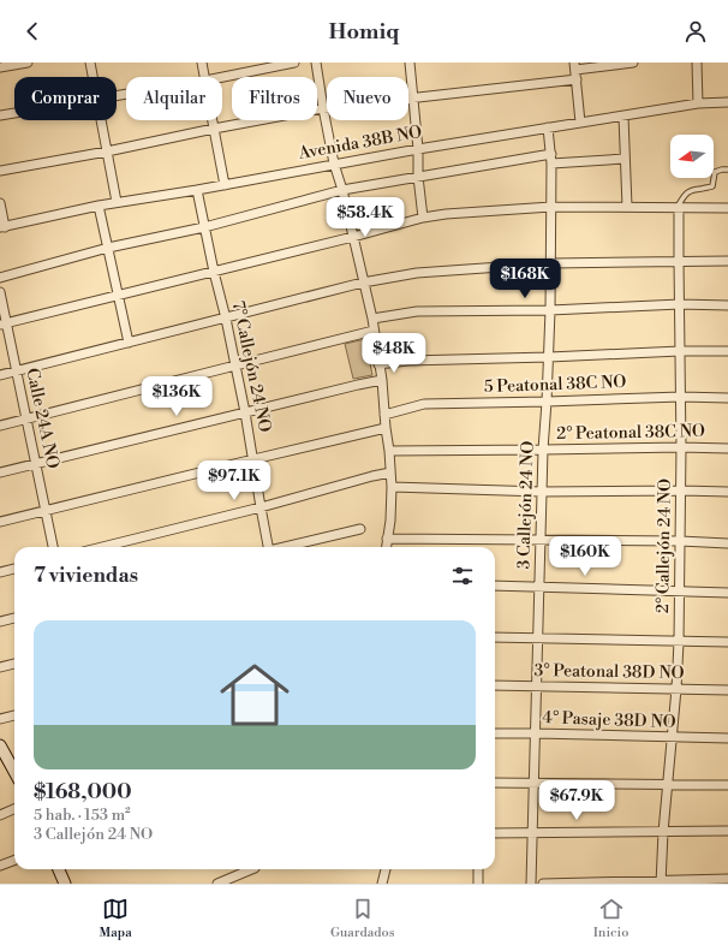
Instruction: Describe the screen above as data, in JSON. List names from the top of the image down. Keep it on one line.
{"streets":{"street":["Avenida 38B NO","7° Callejón 24 NO","5 Peatonal 38C NO","Calle 24A NO","2° Peatonal 38C NO","3 Callejón 24 NO","2° Callejón 24 NO","3° Peatonal 38D NO","4° Pasaje 38D NO"]},"crossings":[["Avenida 38B NO","7° Callejón 24 NO"],["Avenida 38B NO","3 Callejón 24 NO"],["5 Peatonal 38C NO","3 Callejón 24 NO"],["5 Peatonal 38C NO","2° Callejón 24 NO"],["2° Peatonal 38C NO","3 Callejón 24 NO"],["2° Peatonal 38C NO","2° Callejón 24 NO"],["3 Callejón 24 NO","3° Peatonal 38D NO"],["3 Callejón 24 NO","4° Pasaje 38D NO"],["2° Callejón 24 NO","3° Peatonal 38D NO"],["2° Callejón 24 NO","4° Pasaje 38D NO"]],"north":"left","page":{"header":"Homiq","chip":["Comprar","Alquilar","Filtros","Nuevo"],"price":["$58.4K","$168K","$48K","$136K","$97.1K","$160K","$67.9K"],"heading":"7 viviendas","list":[{"name":"$168,000","note":"5 hab. · 153 m² · 3 Callejón 24 NO"}],"tabs":["Mapa","Guardados","Inicio"]}}
